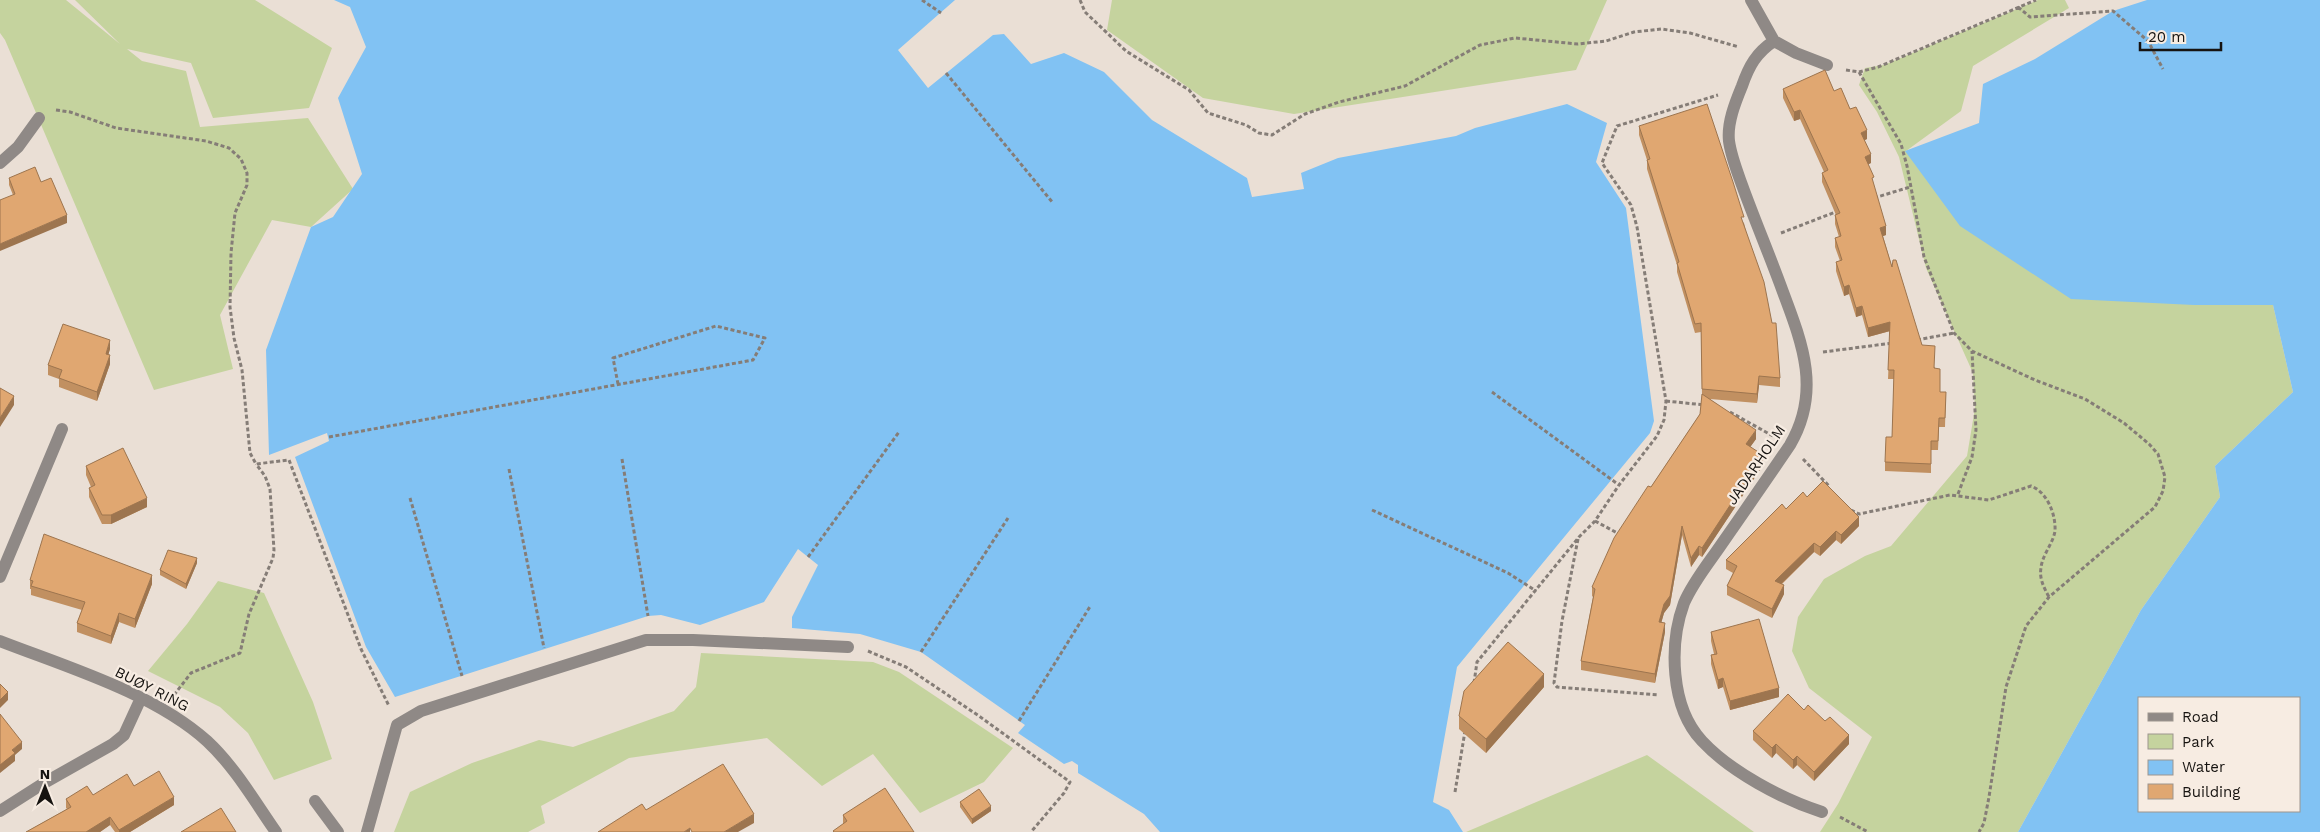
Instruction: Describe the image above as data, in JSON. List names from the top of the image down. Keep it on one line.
{"streets":{"street":["JADARHOLM","BUØY RING"]},"legend":["Road","Park","Water","Building"],"scale_bar":"20 m","north":"top"}
